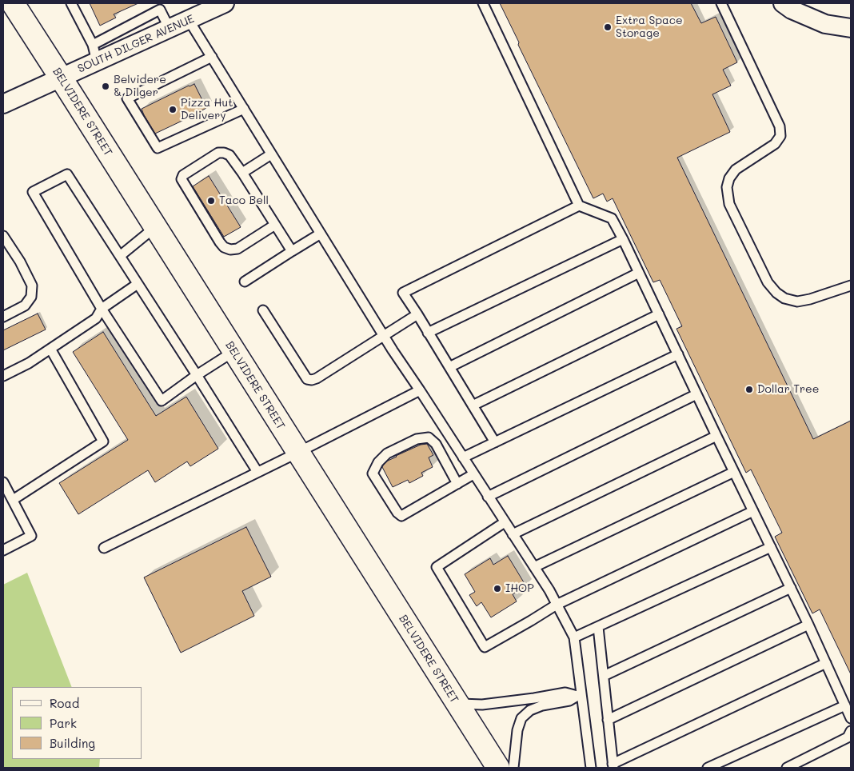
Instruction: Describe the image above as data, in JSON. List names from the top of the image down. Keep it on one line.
{"streets":{"main road":["BELVIDERE STREET"],"street":["SOUTH DILGER AVENUE"]},"crossings":[["SOUTH DILGER AVENUE","BELVIDERE STREET"]],"places":["Extra Space Storage","Belvidere & Dilger","Pizza Hut Delivery","Taco Bell","Dollar Tree","IHOP"],"legend":["Road","Park","Building"]}
